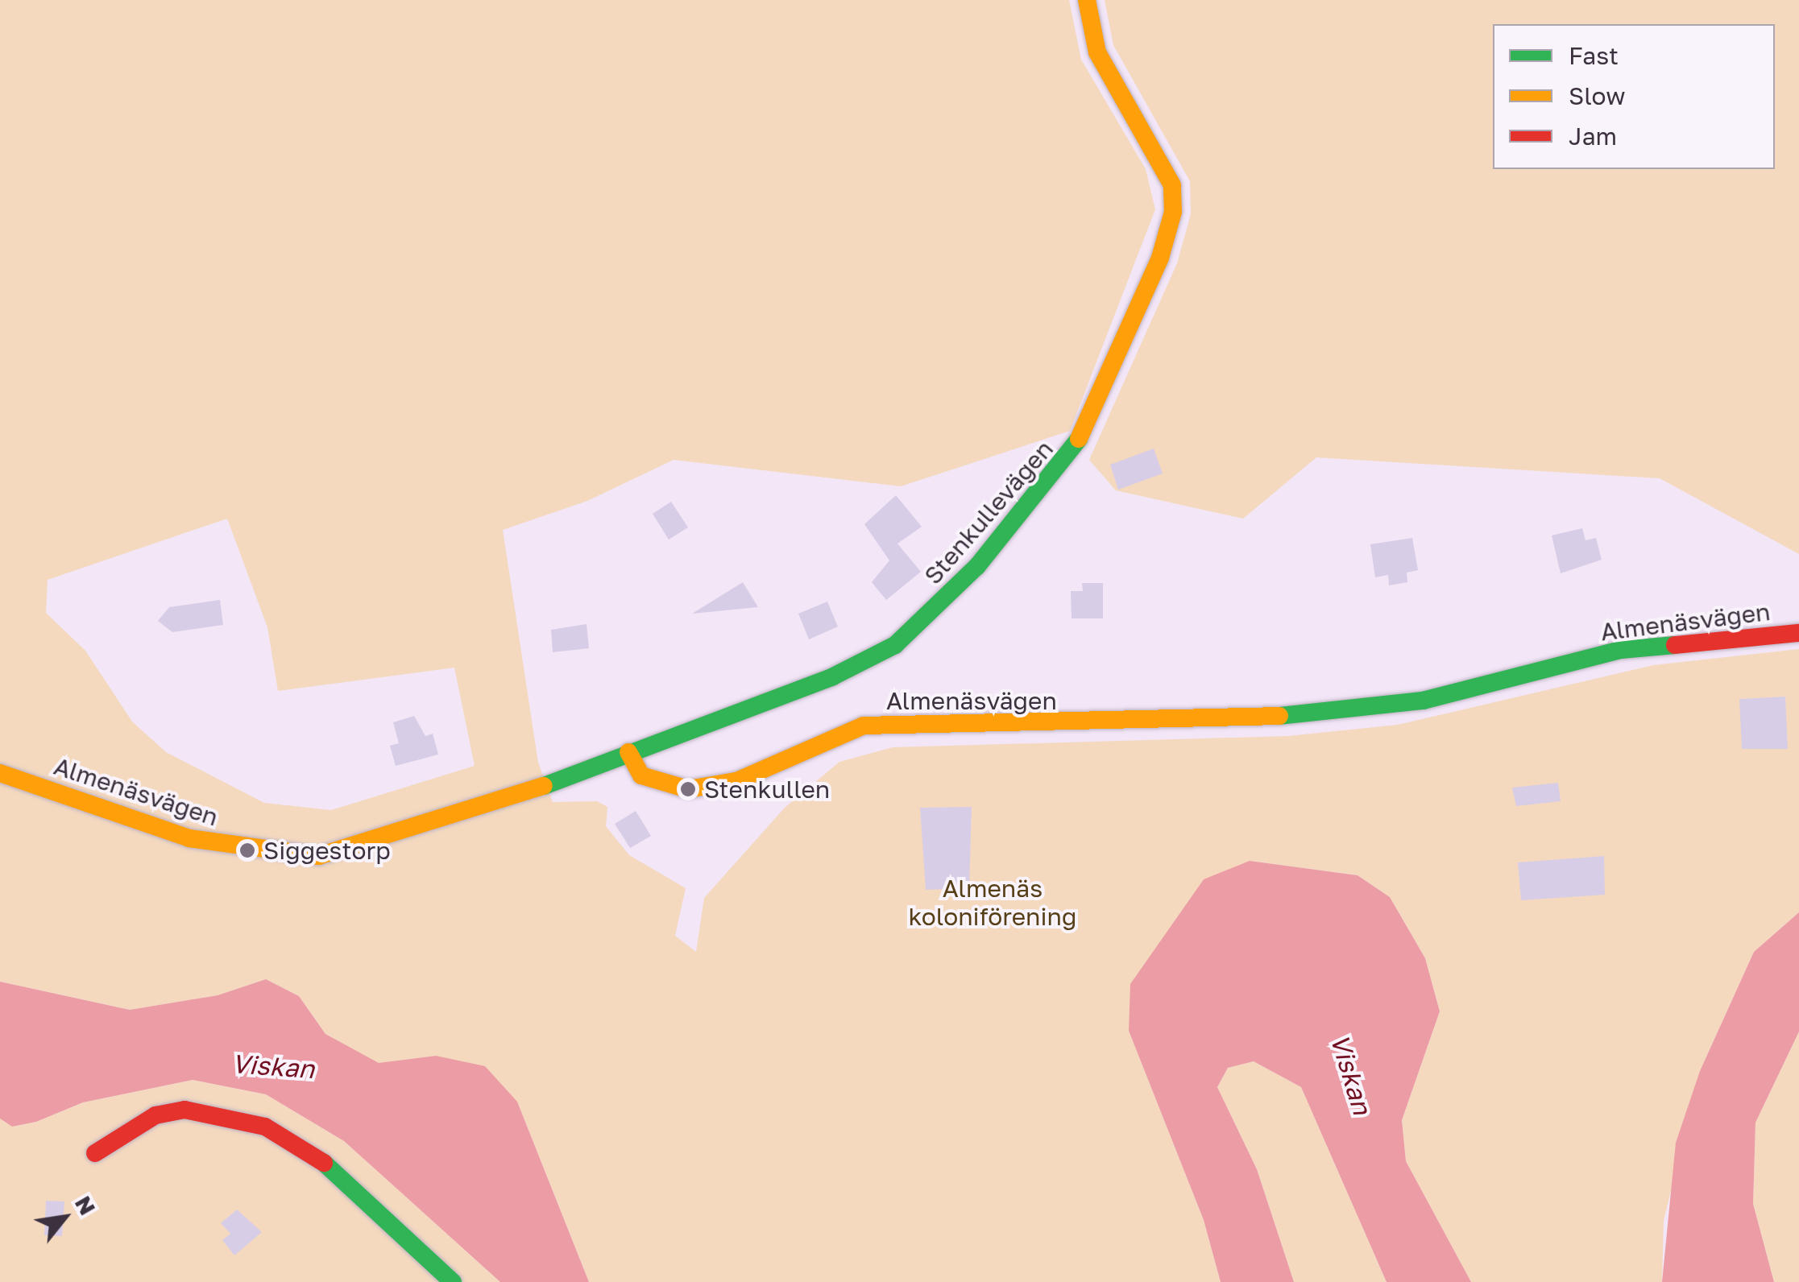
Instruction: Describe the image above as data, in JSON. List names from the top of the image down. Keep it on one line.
{"streets":{"street":["Stenkullevägen","Almenäsvägen"]},"crossings":[["Stenkullevägen","Almenäsvägen"]],"water":["Viskan"],"parks":["Almenäs koloniförening"],"places":["Stenkullen","Siggestorp"],"legend":["Fast","Slow","Jam"],"north":"top right"}
